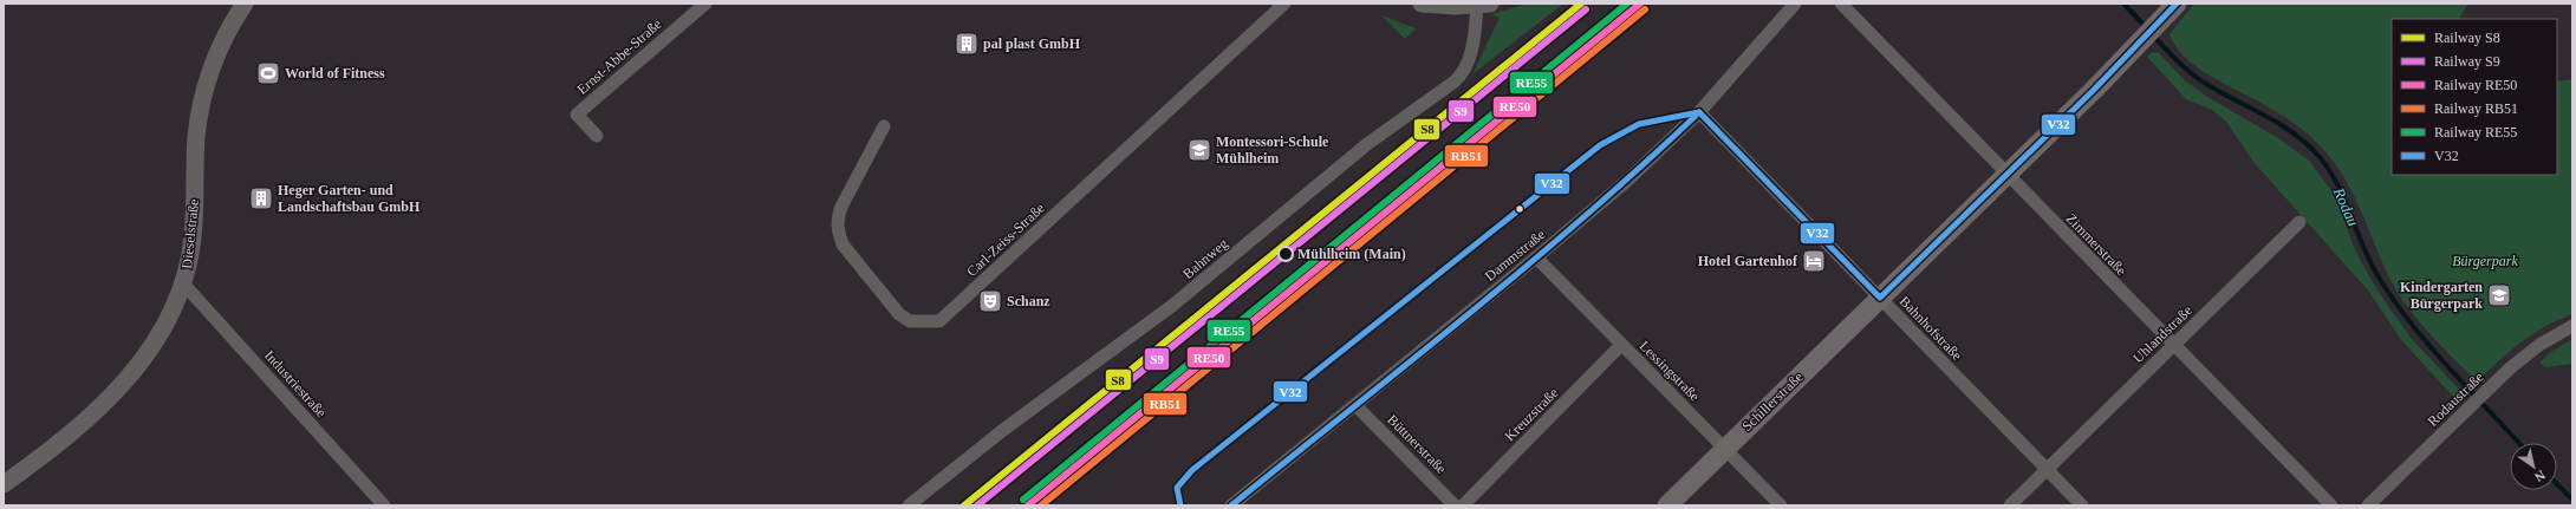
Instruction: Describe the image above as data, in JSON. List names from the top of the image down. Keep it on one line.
{"streets":{"main road":["Schillerstraße"],"street":["Ernst-Abbe-Straße","Dieselstraße","Carl-Zeiss-Straße","Zimmerstraße","Dammstraße","Bahnweg","Bahnhofstraße","Uhlandstraße","Lessingstraße","Industriestraße","Rodaustraße","Kreuzstraße","Büttnerstraße"]},"crossings":[["Dieselstraße","Industriestraße"],["Zimmerstraße","Uhlandstraße"],["Zimmerstraße","Schillerstraße"],["Dammstraße","Bahnhofstraße"],["Dammstraße","Lessingstraße"],["Dammstraße","Büttnerstraße"],["Bahnhofstraße","Uhlandstraße"],["Bahnhofstraße","Schillerstraße"],["Lessingstraße","Schillerstraße"],["Lessingstraße","Kreuzstraße"]],"water":["Rodau"],"parks":["Bürgerpark"],"places":{"building":["pal plast GmbH","Heger Garten- und Landschaftsbau GmbH"],"sports":["World of Fitness"],"school or university":["Montessori-Schule Mühlheim","Kindergarten Bürgerpark"],"other":["Mühlheim (Main)"],"hotel":["Hotel Gartenhof"],"theatre":["Schanz"]},"lines":["rail line S8","rail line RE50","rail line RE55","transit line V32","rail line S9","rail line RB51"],"legend":["Railway S8","Railway S9","Railway RE50","Railway RB51","Railway RE55","V32"],"north":"bottom right"}
